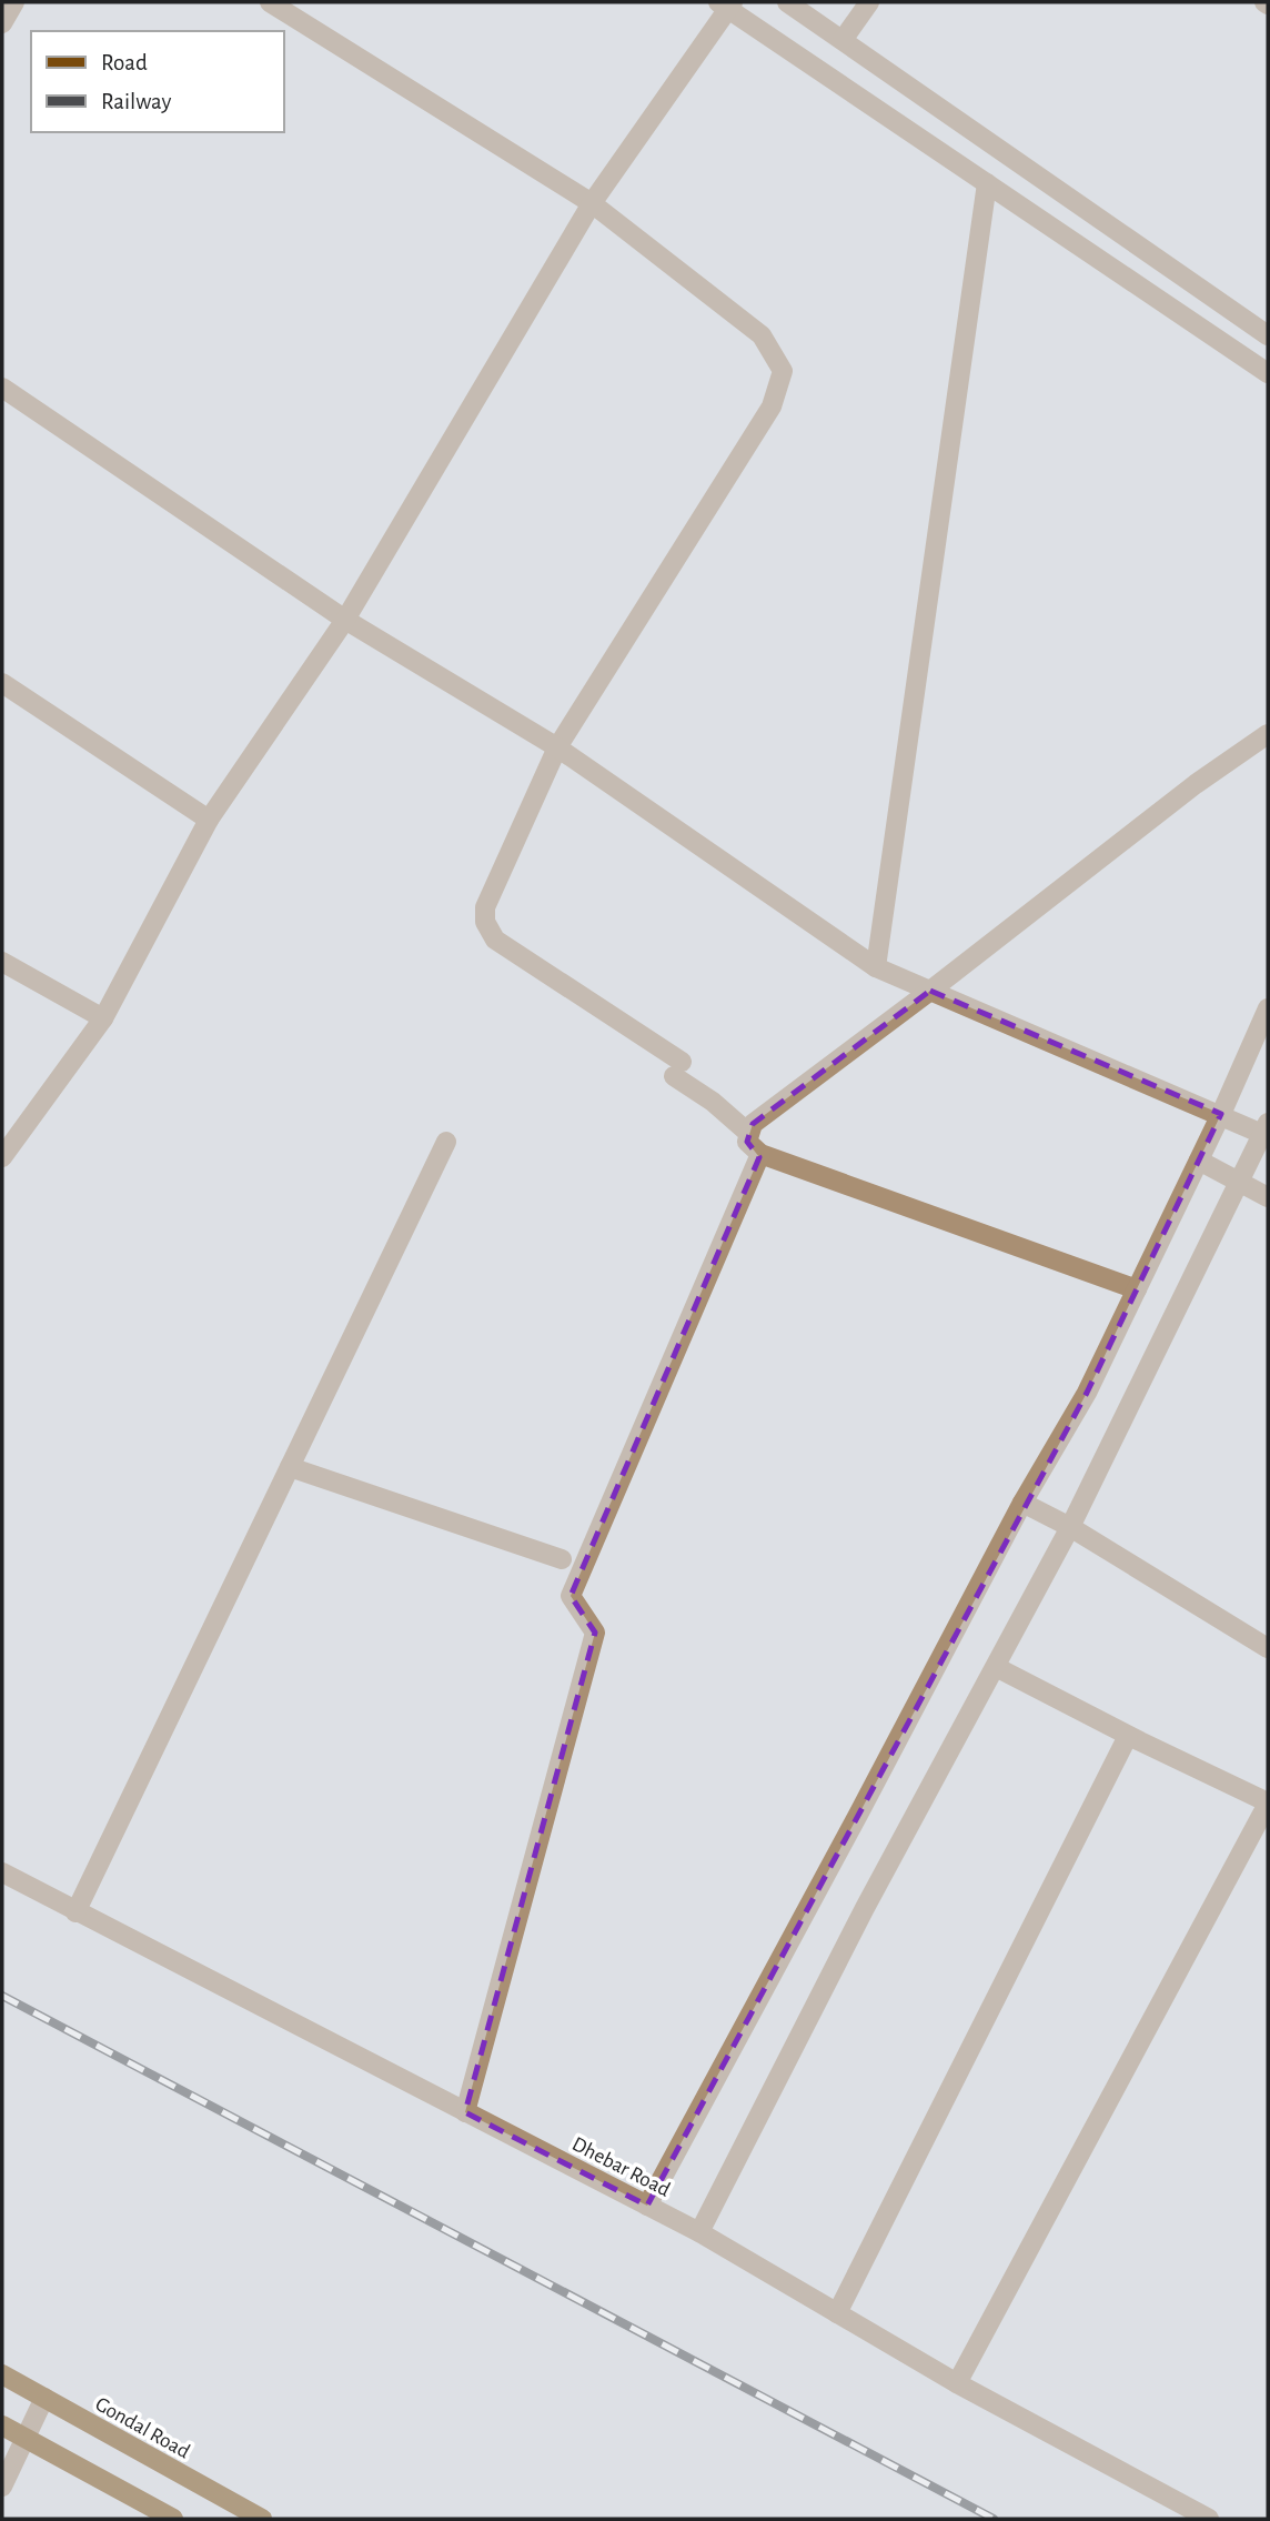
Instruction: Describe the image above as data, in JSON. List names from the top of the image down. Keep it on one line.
{"streets":{"main road":["Gondal Road"],"street":["Dhebar Road"]},"legend":["Road","Railway"]}
